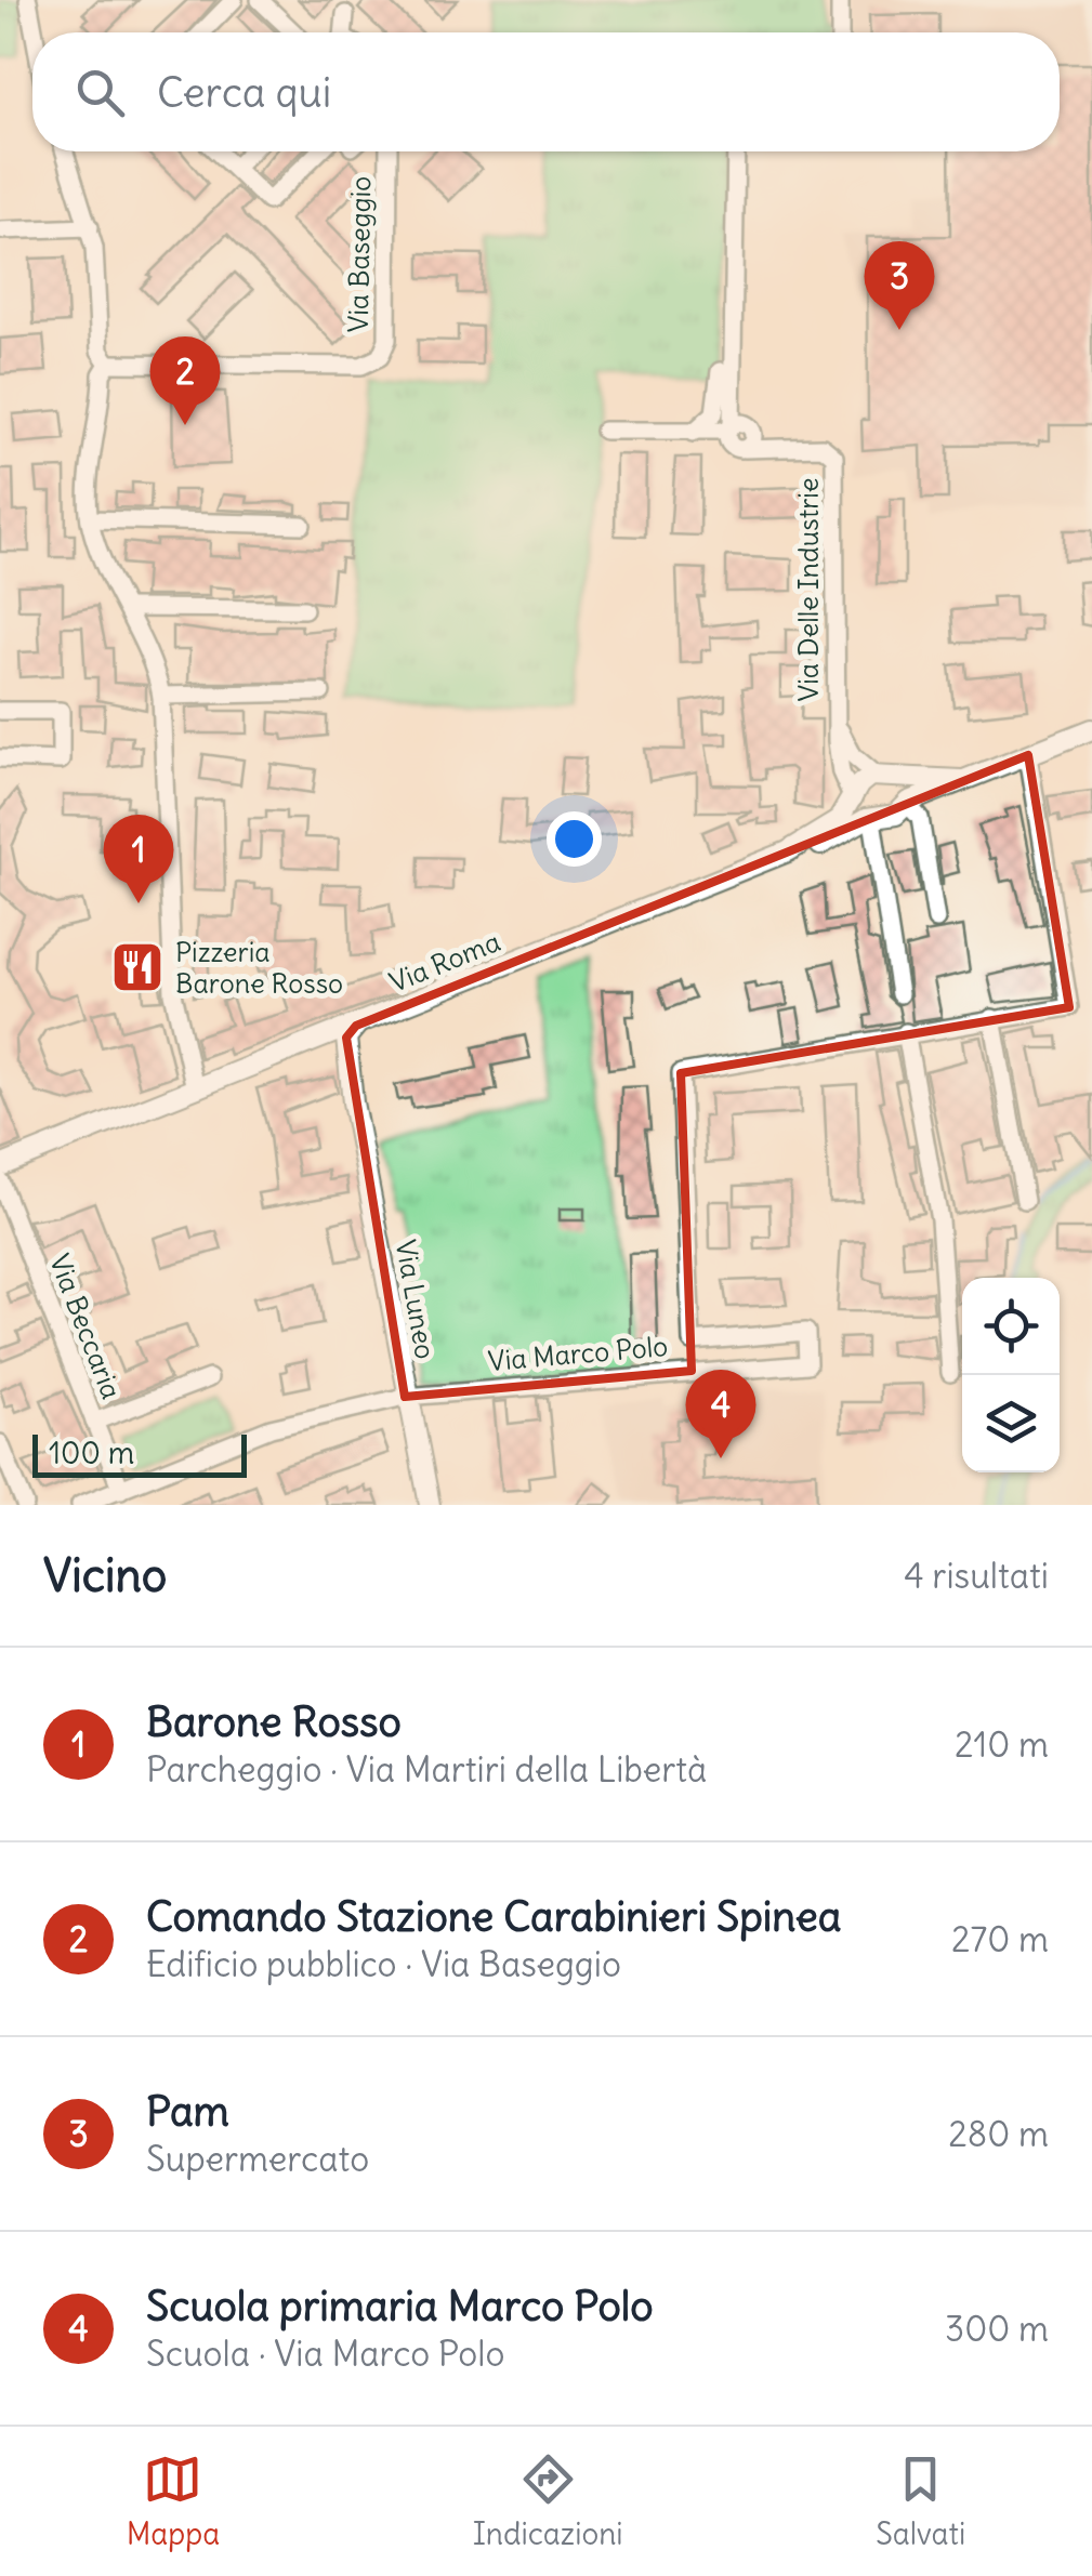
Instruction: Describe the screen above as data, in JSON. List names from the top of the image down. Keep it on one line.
{"streets":{"street":["Via Baseggio","Via Delle Industrie","Via Roma","Via Luneo","Via Beccaria","Via Marco Polo"]},"crossings":[["Via Delle Industrie","Via Roma"],["Via Roma","Via Luneo"],["Via Luneo","Via Marco Polo"],["Via Beccaria","Via Marco Polo"]],"places":{"restaurant":["Pizzeria Barone Rosso"]},"scale_bar":"100 m","page":{"search":"Cerca qui","pins":["3","2","1","4"],"scale":"100 m","heading":["Vicino","4 risultati"],"list":[{"mark":"1","name":"Barone Rosso","note":"Parcheggio · Via Martiri della Libertà","value":"210 m"},{"mark":"2","name":"Comando Stazione Carabinieri Spinea","note":"Edificio pubblico · Via Baseggio","value":"270 m"},{"mark":"3","name":"Pam","note":"Supermercato","value":"280 m"},{"mark":"4","name":"Scuola primaria Marco Polo","note":"Scuola · Via Marco Polo","value":"300 m"}],"nav":["Mappa","Indicazioni","Salvati"]}}
